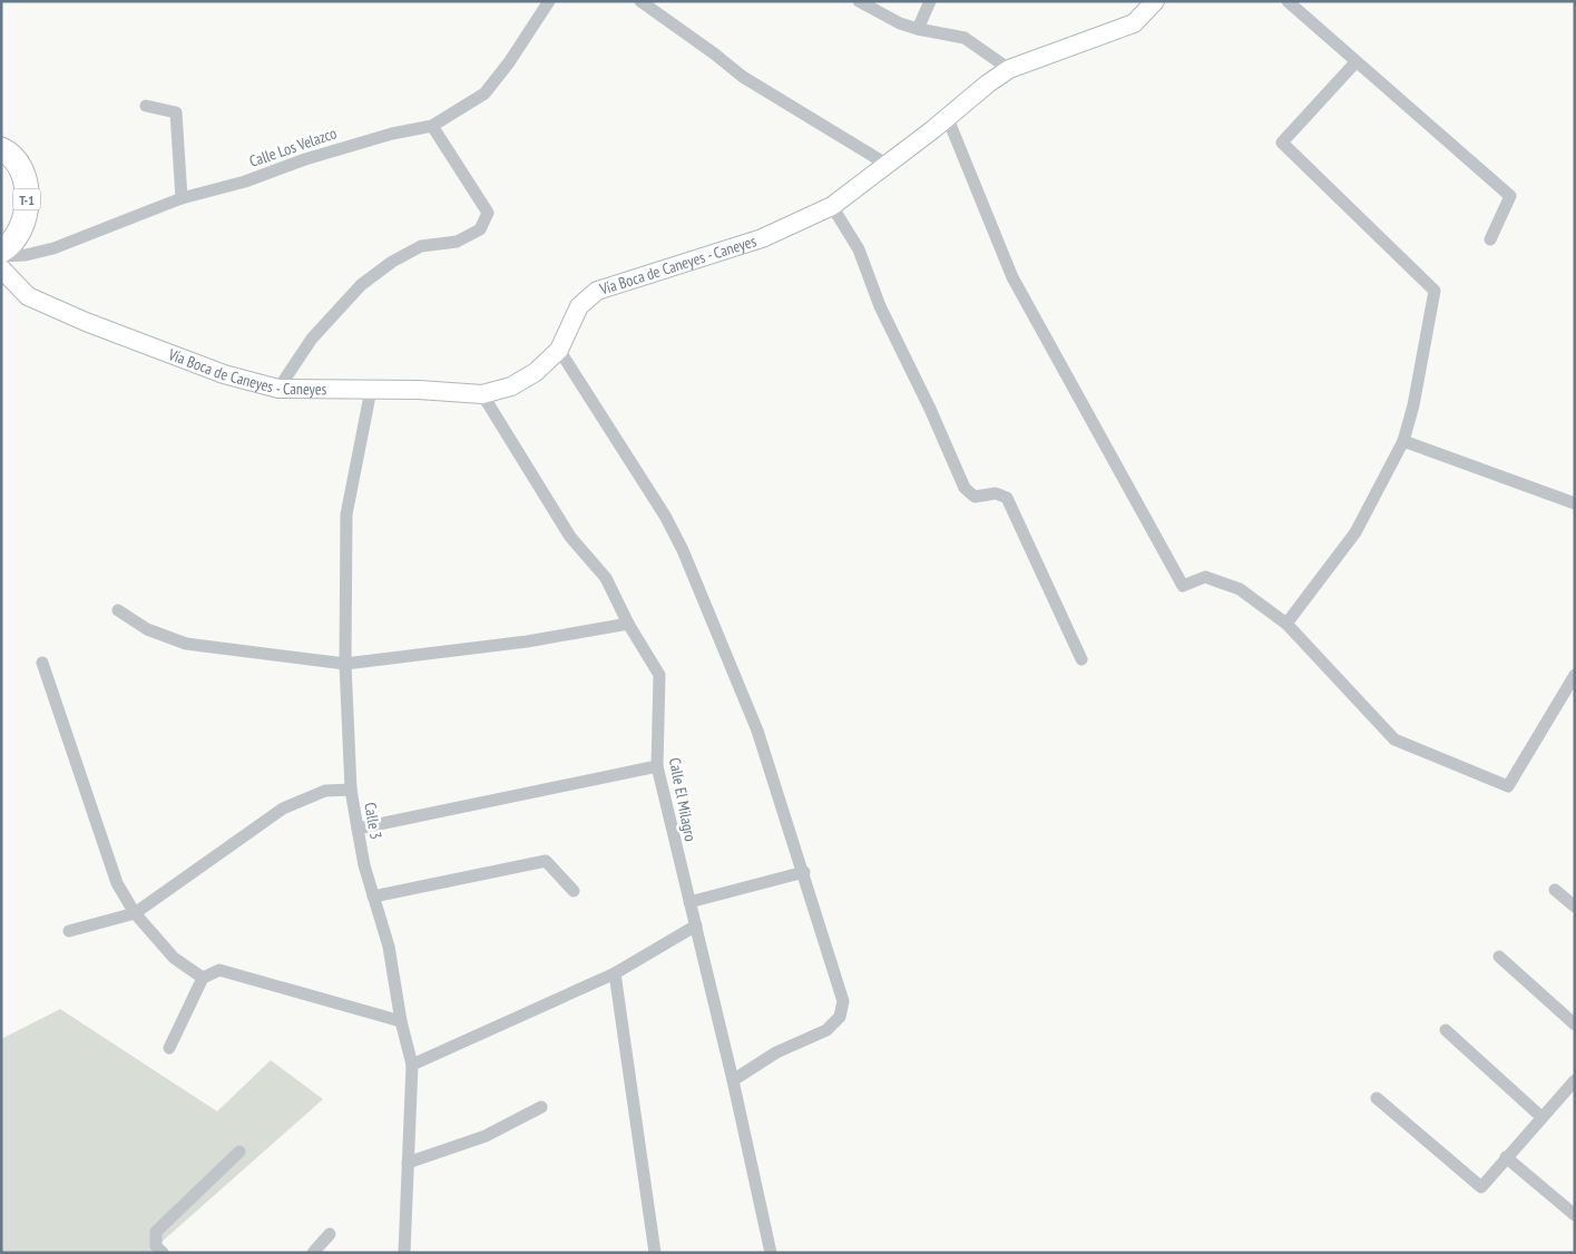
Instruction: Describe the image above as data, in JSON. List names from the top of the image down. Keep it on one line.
{"streets":{"highway":["T-1"],"street":["Calle Los Velazco","Vía Boca de Caneyes - Caneyes","Calle El Milagro","Calle 3"]},"crossings":[["Vía Boca de Caneyes - Caneyes","Calle El Milagro"],["Vía Boca de Caneyes - Caneyes","Calle 3"]]}
